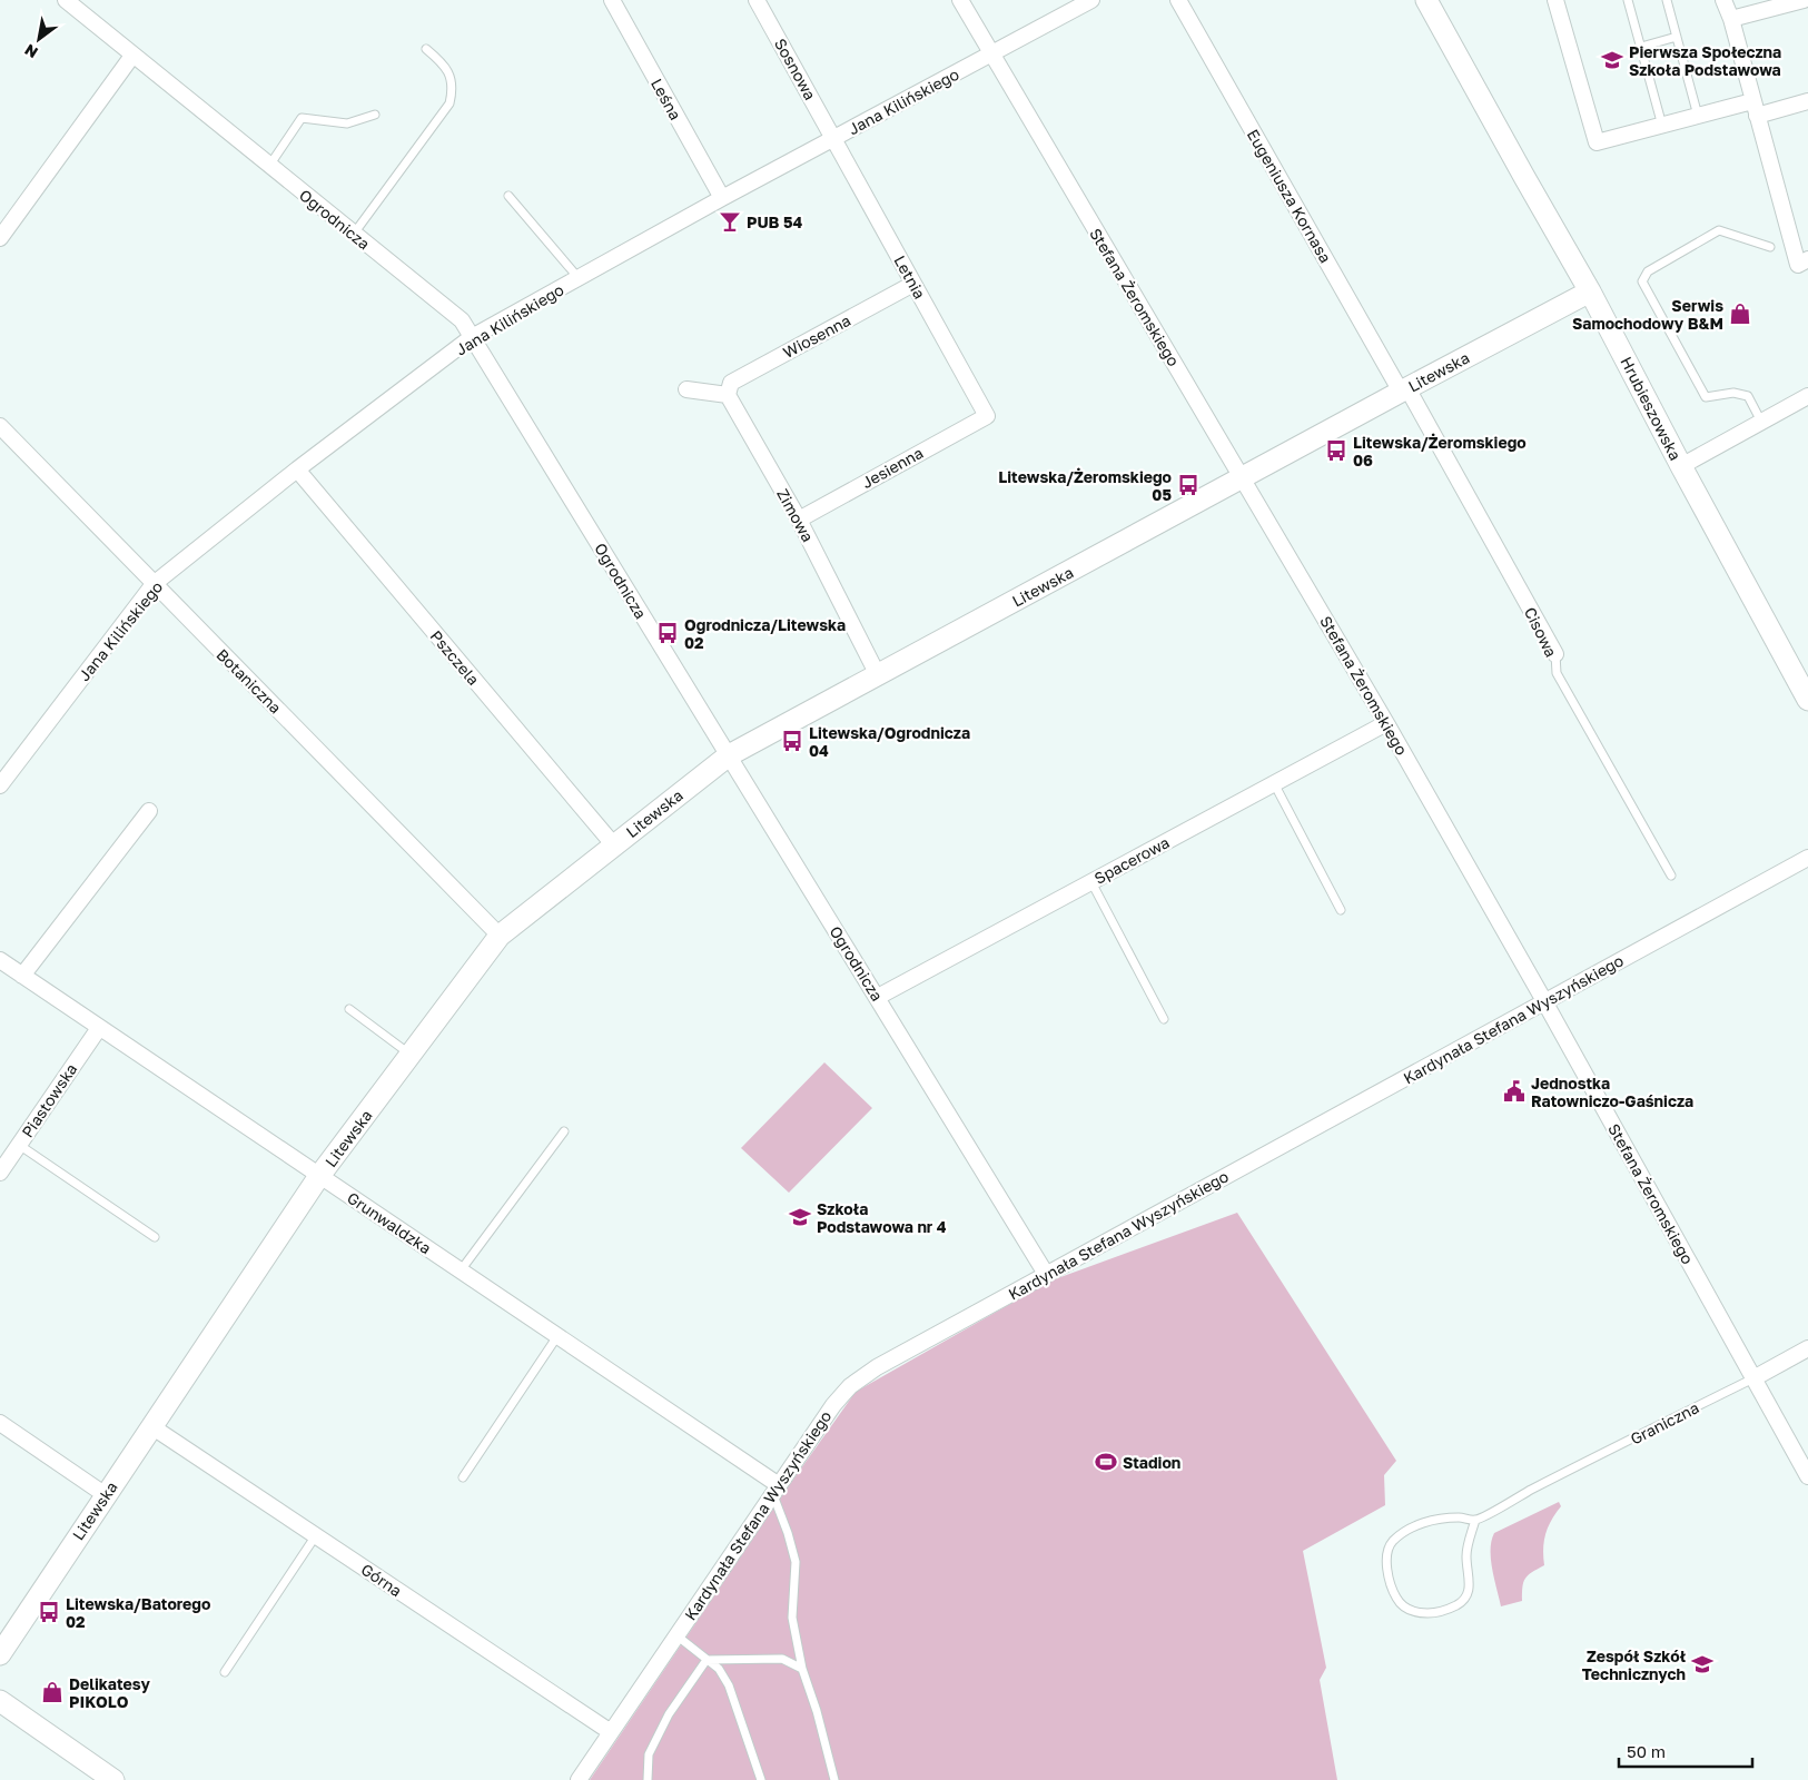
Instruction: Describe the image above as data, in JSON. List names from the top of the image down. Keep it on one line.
{"streets":{"main road":["Litewska","Hrubieszowska"],"street":["Sosnowa","Leśna","Jana Kilińskiego","Eugeniusza Kornasa","Ogrodnicza","Letnia","Stefana Żeromskiego","Wiosenna","Jesienna","Zimowa","Cisowa","Pszczela","Botaniczna","Spacerowa","Kardynała Stefana Wyszyńskiego","Piastowska","Grunwaldzka","Górna"],"lane":["Graniczna"]},"crossings":[["Sosnowa","Jana Kilińskiego"],["Sosnowa","Letnia"],["Leśna","Jana Kilińskiego"],["Jana Kilińskiego","Ogrodnicza"],["Jana Kilińskiego","Letnia"],["Jana Kilińskiego","Stefana Żeromskiego"],["Jana Kilińskiego","Pszczela"],["Jana Kilińskiego","Botaniczna"],["Eugeniusza Kornasa","Litewska"],["Eugeniusza Kornasa","Cisowa"],["Ogrodnicza","Litewska"],["Ogrodnicza","Spacerowa"],["Ogrodnicza","Kardynała Stefana Wyszyńskiego"],["Letnia","Wiosenna"],["Letnia","Jesienna"],["Stefana Żeromskiego","Litewska"],["Stefana Żeromskiego","Spacerowa"],["Stefana Żeromskiego","Kardynała Stefana Wyszyńskiego"],["Stefana Żeromskiego","Graniczna"],["Wiosenna","Zimowa"],["Litewska","Hrubieszowska"],["Litewska","Zimowa"],["Litewska","Cisowa"],["Litewska","Pszczela"],["Litewska","Botaniczna"],["Litewska","Grunwaldzka"],["Litewska","Górna"],["Jesienna","Zimowa"],["Kardynała Stefana Wyszyńskiego","Grunwaldzka"],["Kardynała Stefana Wyszyńskiego","Górna"],["Piastowska","Grunwaldzka"]],"places":{"school or university":["Pierwsza Społeczna Szkoła Podstawowa","Szkoła Podstawowa nr 4","Zespół Szkół Technicznych"],"bar":["PUB 54"],"shop":["Serwis Samochodowy B&M","Delikatesy PIKOLO"],"bus stop":["Litewska/Żeromskiego 06","Litewska/Żeromskiego 05","Ogrodnicza/Litewska 02","Litewska/Ogrodnicza 04","Litewska/Batorego 02"],"public building":["Jednostka Ratowniczo-Gaśnicza"],"sports":["Stadion"]},"scale_bar":"50 m","north":"bottom left"}
